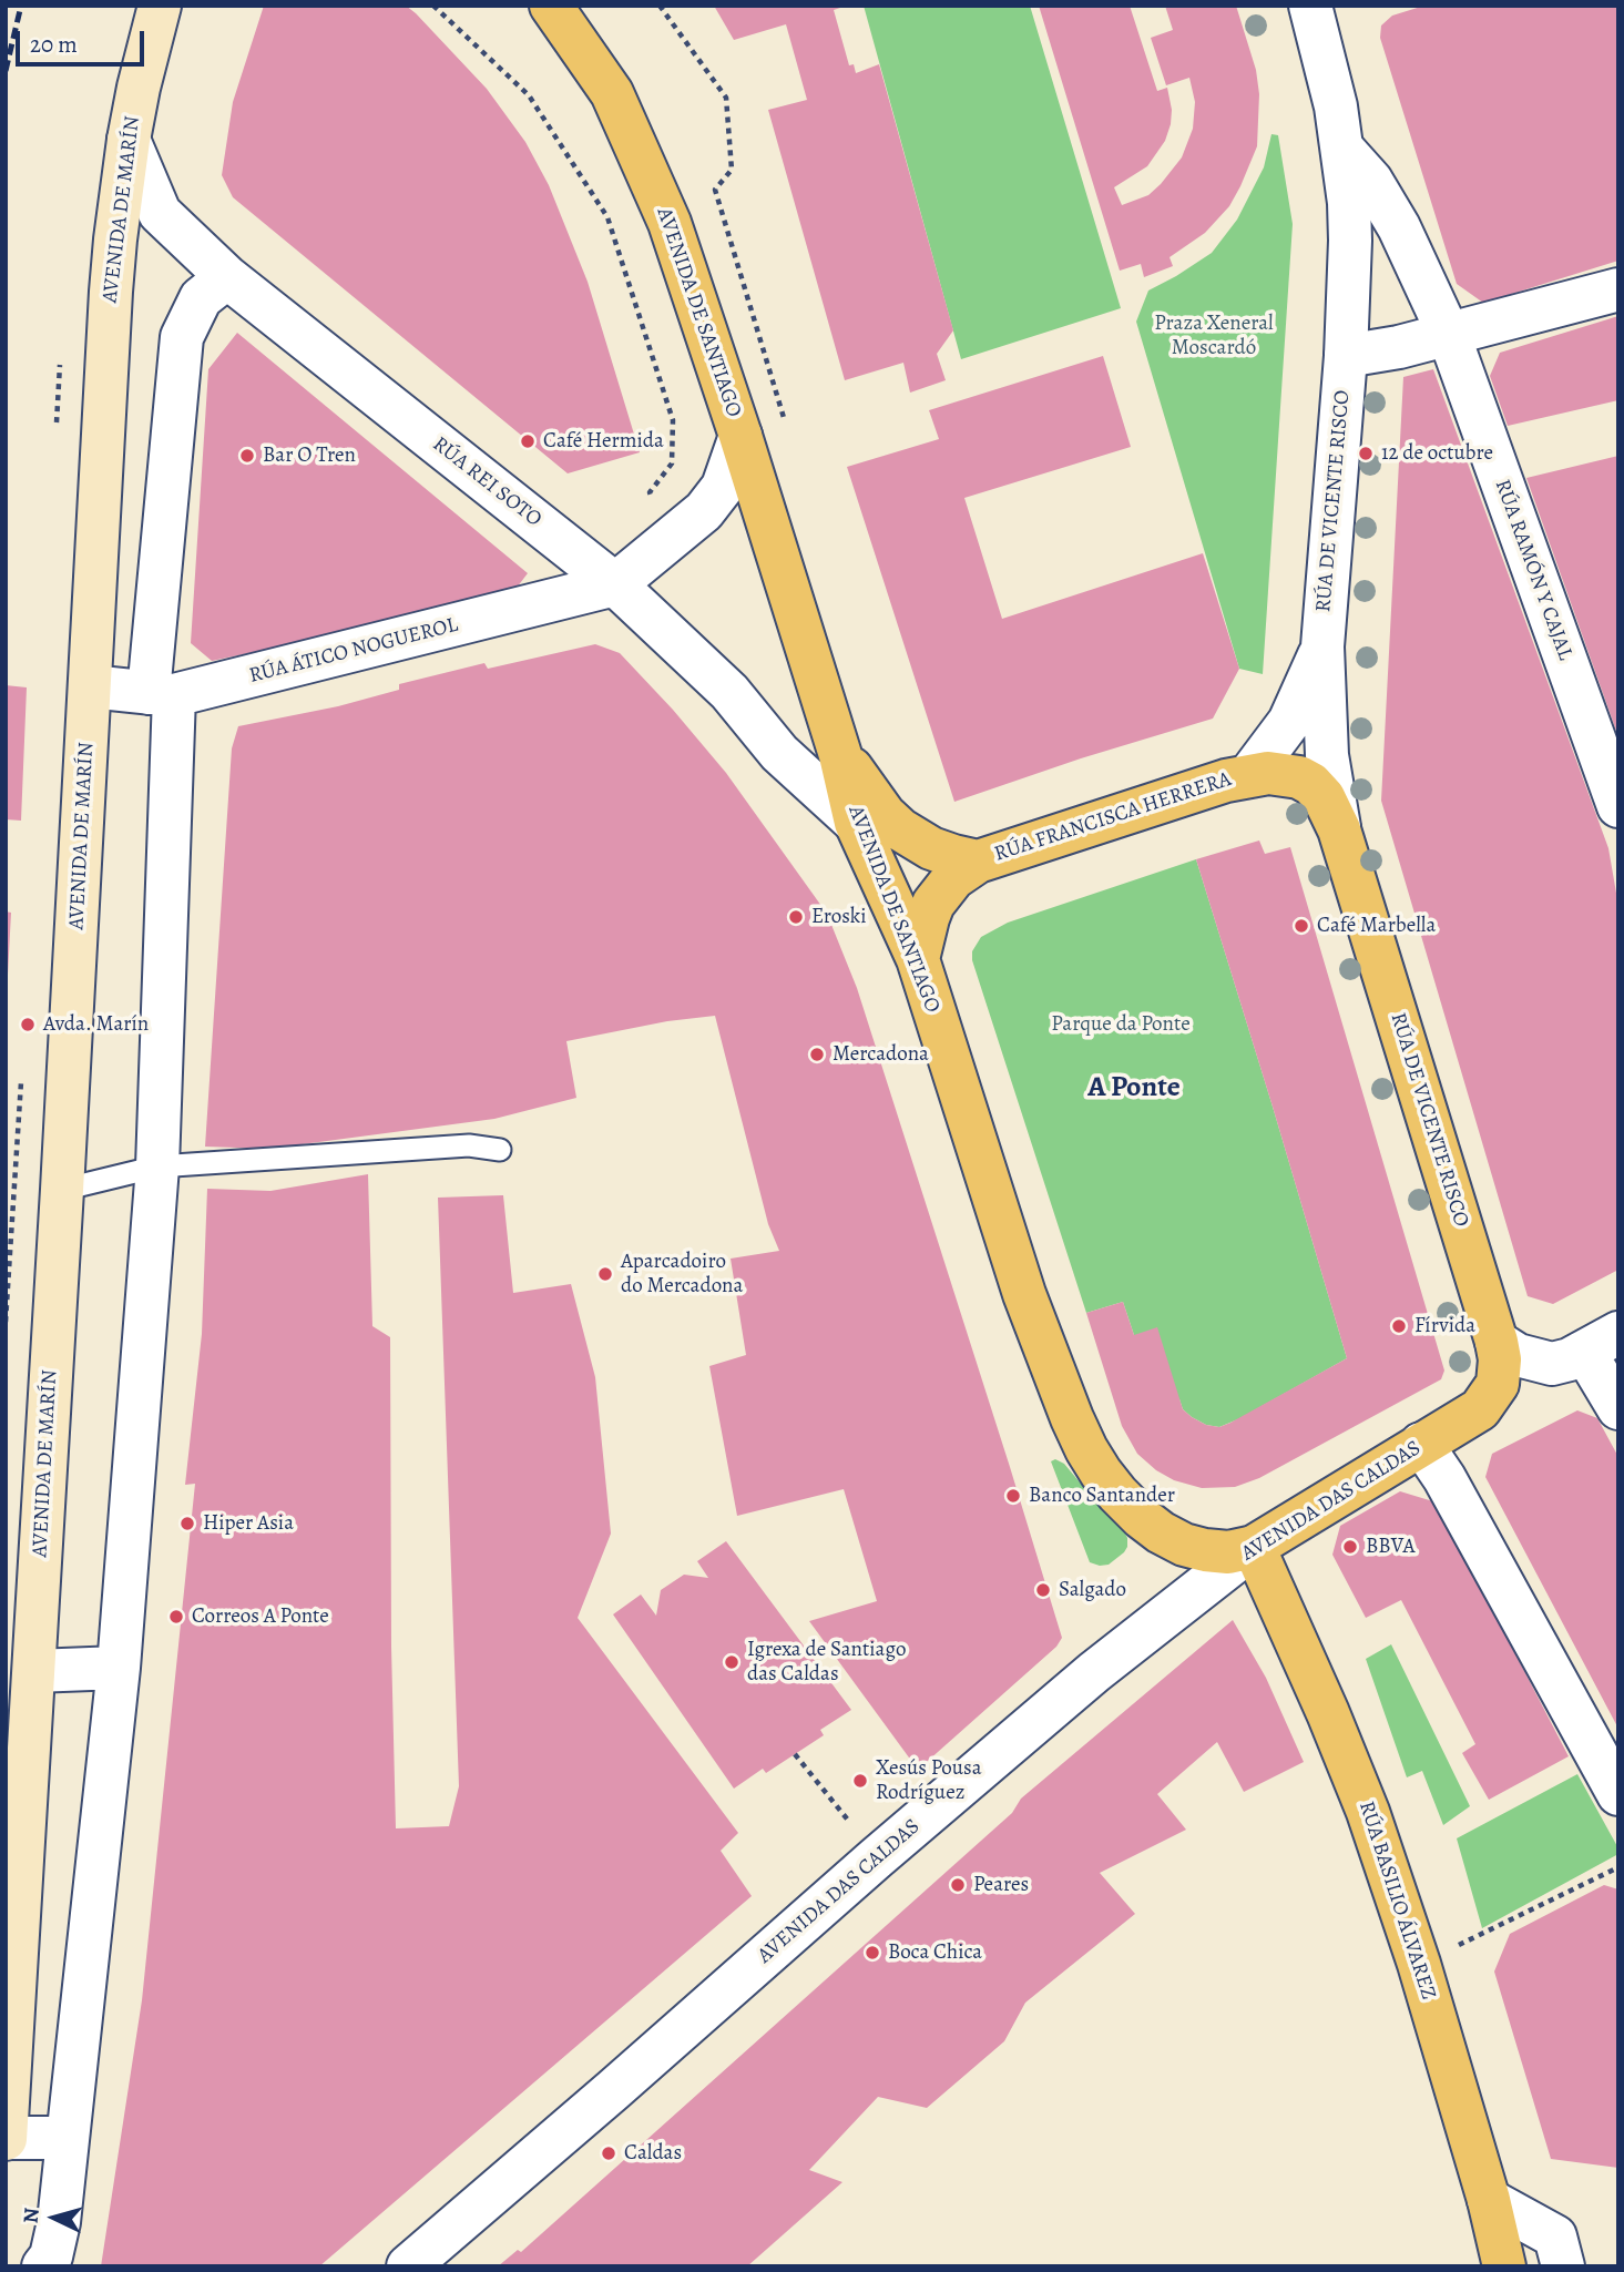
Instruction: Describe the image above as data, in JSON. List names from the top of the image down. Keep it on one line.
{"streets":{"highway":["AVENIDA DE SANTIAGO","RÚA DE VICENTE RISCO","RÚA FRANCISCA HERRERA","AVENIDA DAS CALDAS","RÚA BASILIO ÁLVAREZ"],"main road":["AVENIDA DE MARÍN"],"street":["RÚA REI SOTO","RÚA RAMÓN Y CAJAL","RÚA ÁTICO NOGUEROL"]},"crossings":[["AVENIDA DE MARÍN","RÚA REI SOTO"],["AVENIDA DE MARÍN","RÚA ÁTICO NOGUEROL"],["AVENIDA DE SANTIAGO","RÚA REI SOTO"],["AVENIDA DE SANTIAGO","RÚA FRANCISCA HERRERA"],["AVENIDA DE SANTIAGO","AVENIDA DAS CALDAS"],["AVENIDA DE SANTIAGO","RÚA BASILIO ÁLVAREZ"],["RÚA REI SOTO","RÚA ÁTICO NOGUEROL"],["RÚA DE VICENTE RISCO","RÚA FRANCISCA HERRERA"],["RÚA DE VICENTE RISCO","AVENIDA DAS CALDAS"],["AVENIDA DAS CALDAS","RÚA BASILIO ÁLVAREZ"]],"districts":["A Ponte"],"parks":["Praza Xeneral Moscardó","Parque da Ponte"],"places":["Café Hermida","12 de octubre","Bar O Tren","Eroski","Café Marbella","Avda. Marín","Mercadona","Aparcadoiro do Mercadona","Fírvida","Banco Santander","Hiper Asia","BBVA","Salgado","Correos A Ponte","Igrexa de Santiago das Caldas","Xesús Pousa Rodríguez","Peares","Boca Chica","Caldas"],"scale_bar":"20 m","north":"left"}
